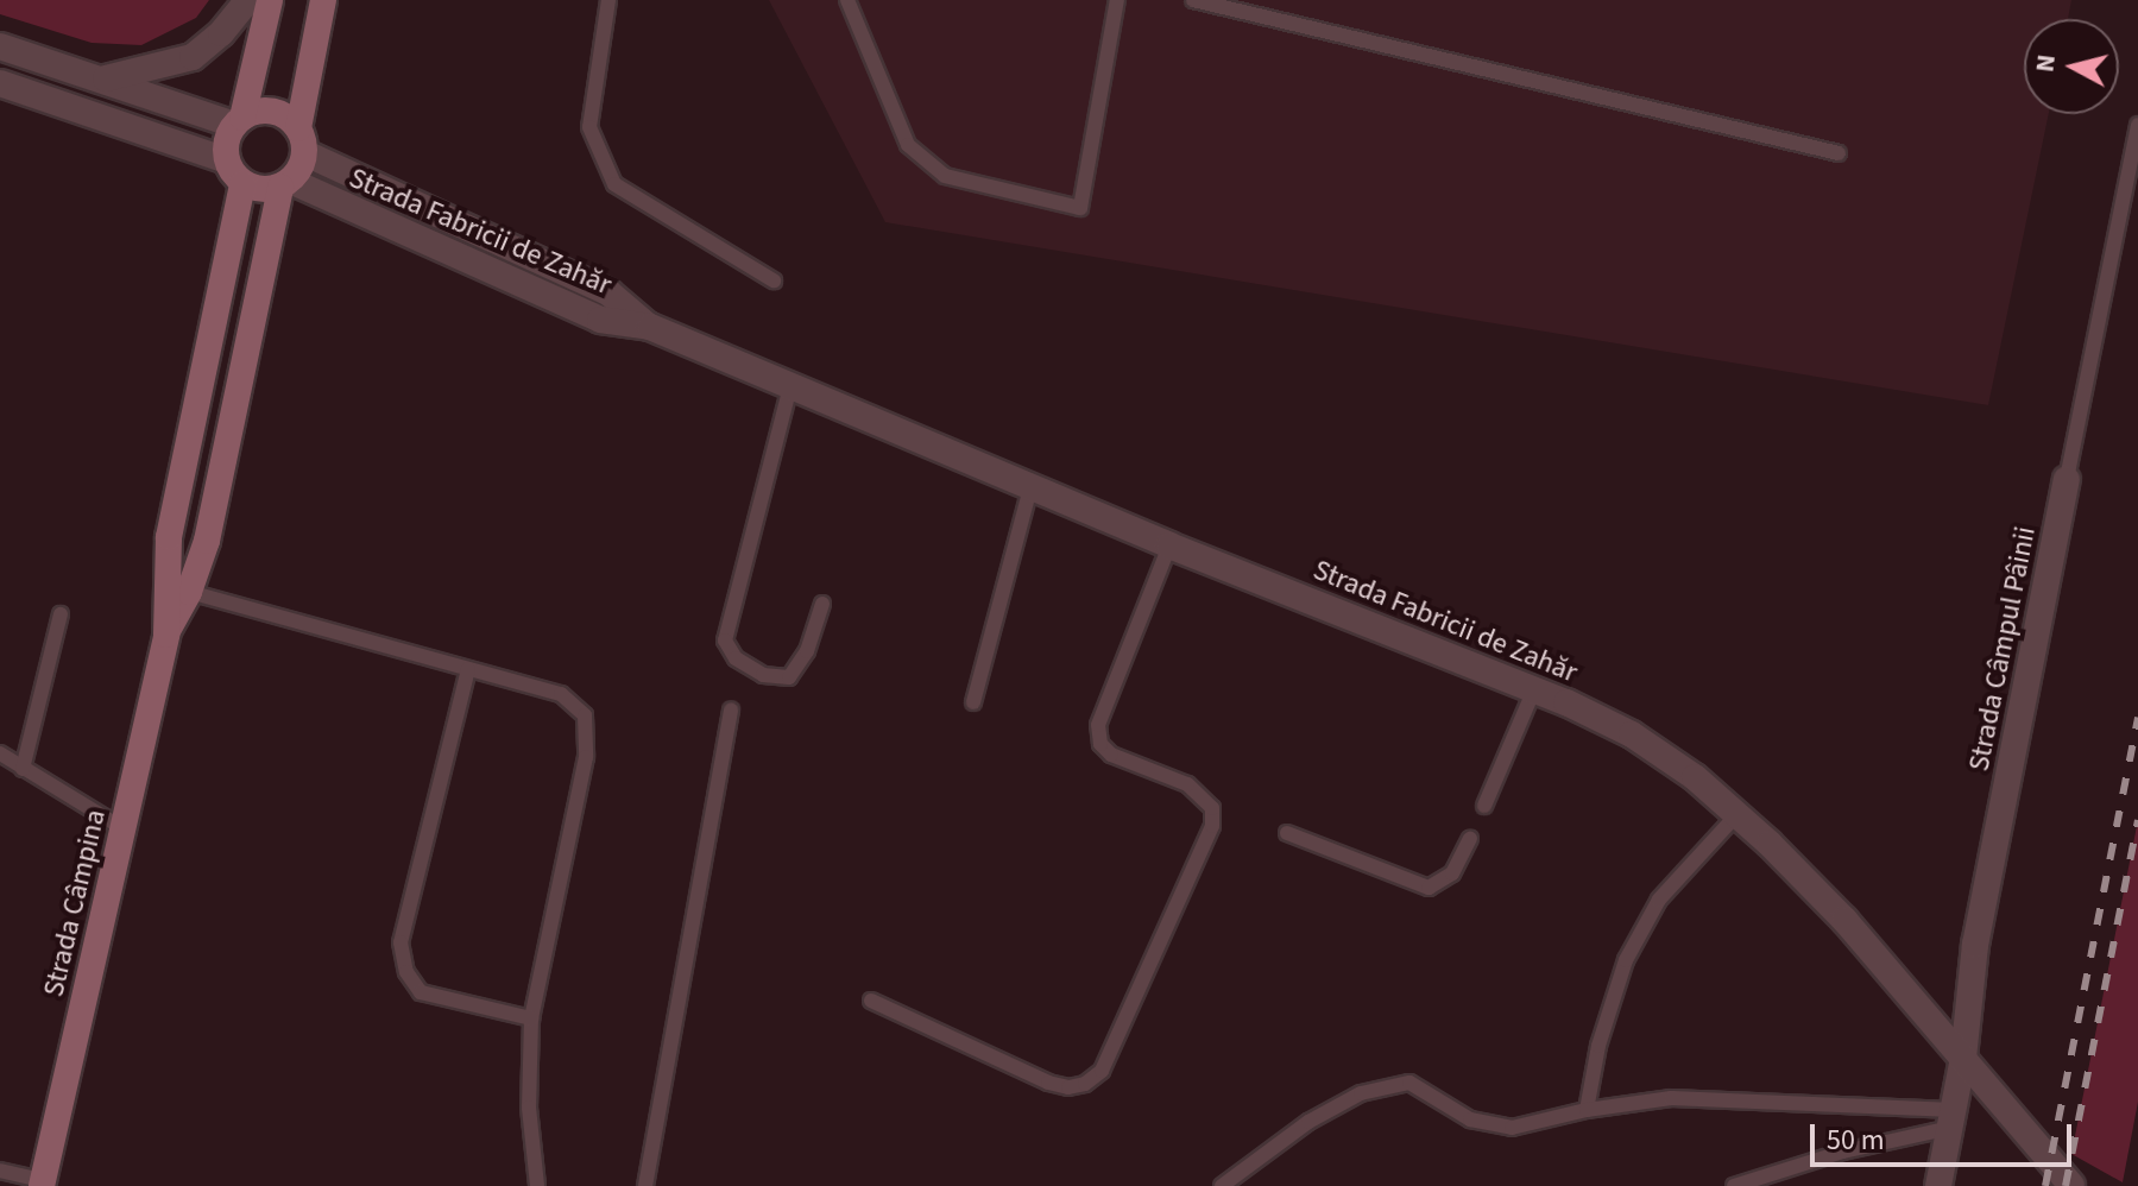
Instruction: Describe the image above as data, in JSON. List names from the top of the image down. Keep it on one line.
{"streets":{"main road":["Strada Câmpina"],"street":["Strada Fabricii de Zahăr","Strada Câmpul Pâinii"]},"crossings":[["Strada Fabricii de Zahăr","Strada Câmpul Pâinii"],["Strada Fabricii de Zahăr","Strada Câmpina"]],"scale_bar":"50 m","north":"left"}
